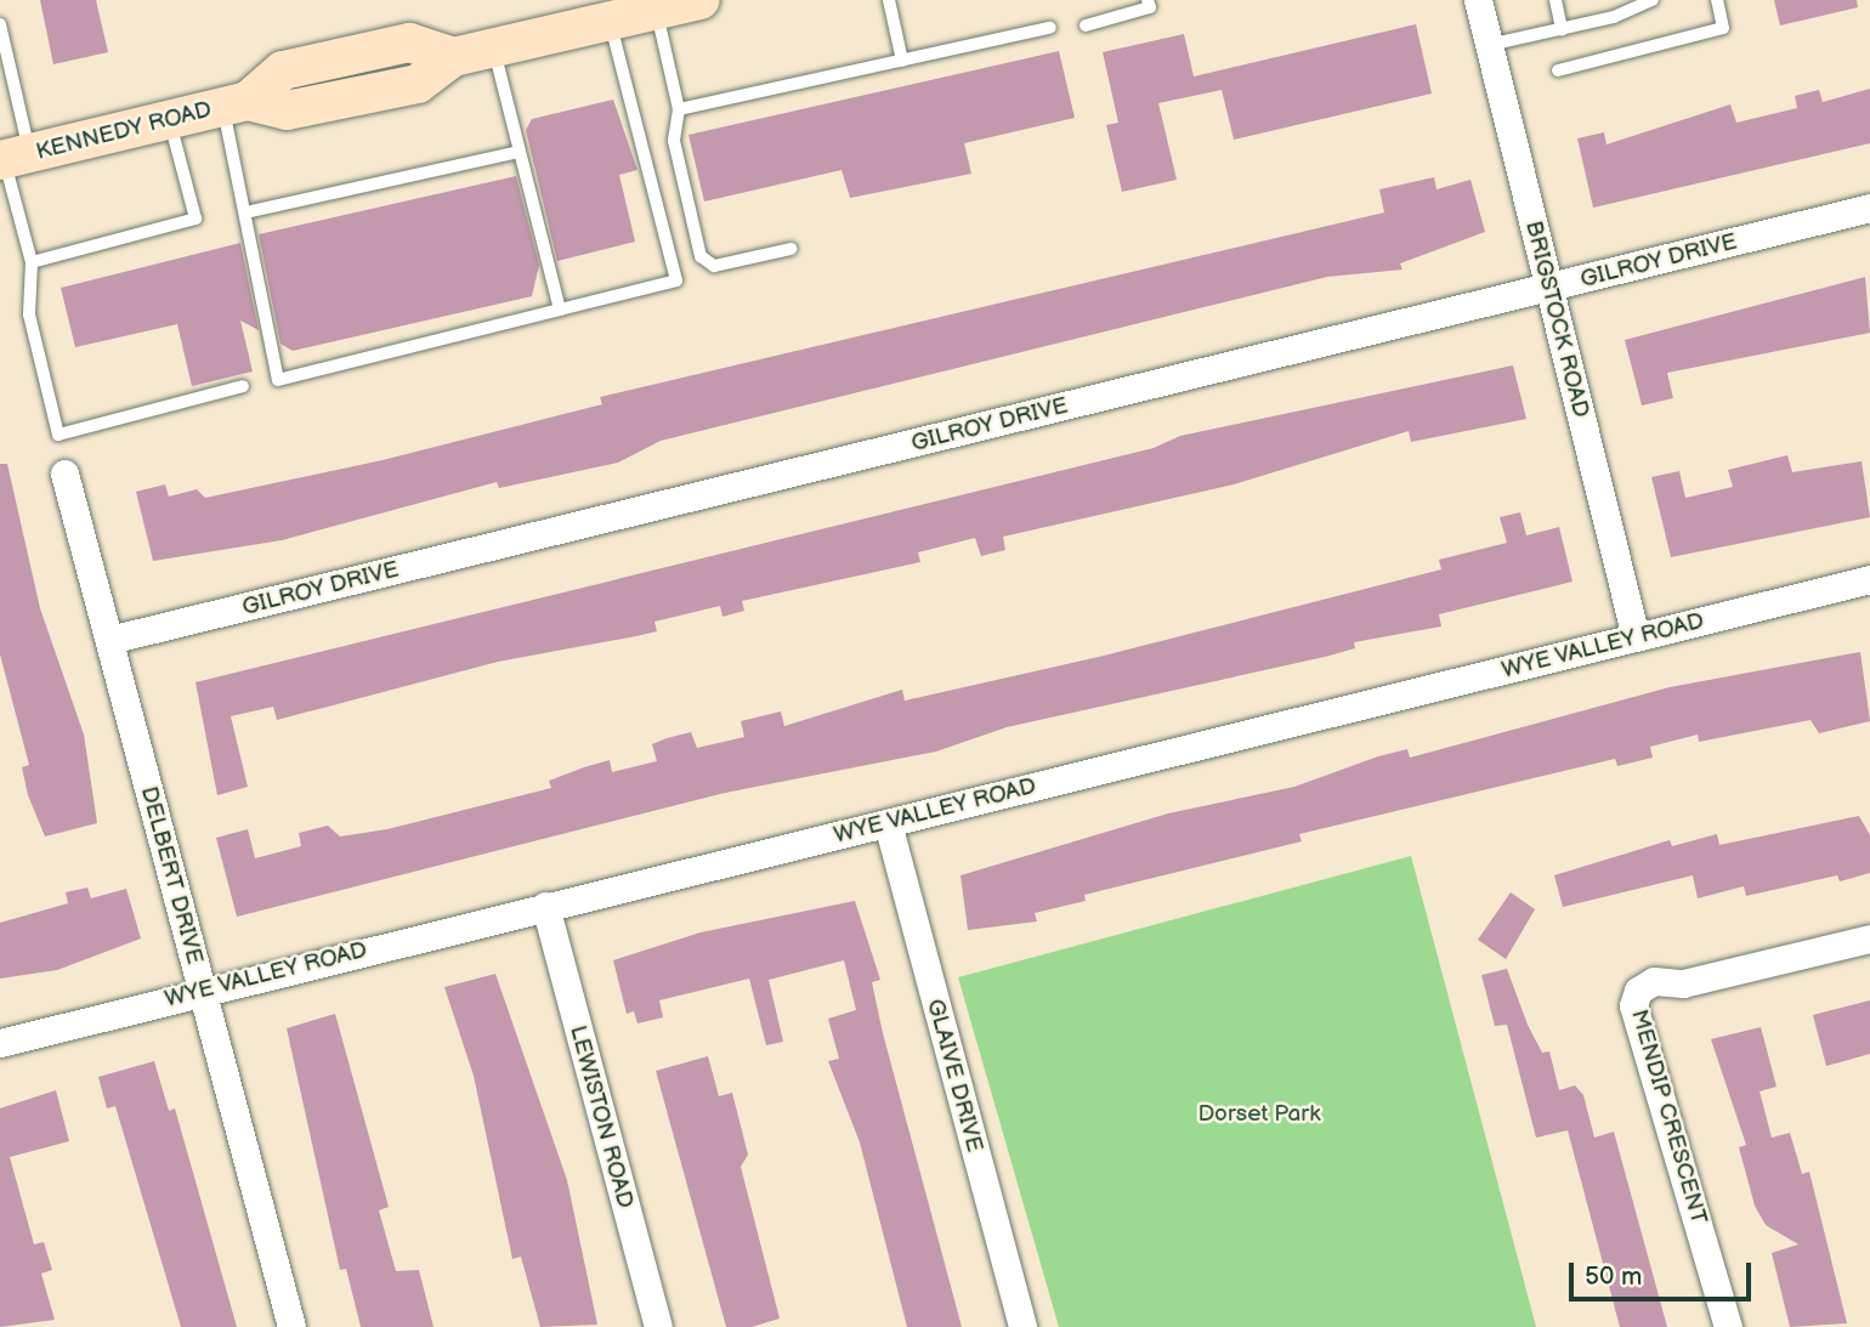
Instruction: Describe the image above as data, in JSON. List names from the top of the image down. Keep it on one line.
{"streets":{"main road":["KENNEDY ROAD"],"street":["GILROY DRIVE","BRIGSTOCK ROAD","WYE VALLEY ROAD","DELBERT DRIVE","GLAIVE DRIVE","LEWISTON ROAD","MENDIP CRESCENT"]},"crossings":[["GILROY DRIVE","BRIGSTOCK ROAD"],["GILROY DRIVE","DELBERT DRIVE"],["BRIGSTOCK ROAD","WYE VALLEY ROAD"],["WYE VALLEY ROAD","DELBERT DRIVE"],["WYE VALLEY ROAD","GLAIVE DRIVE"],["WYE VALLEY ROAD","LEWISTON ROAD"]],"parks":["Dorset Park"],"scale_bar":"50 m"}
